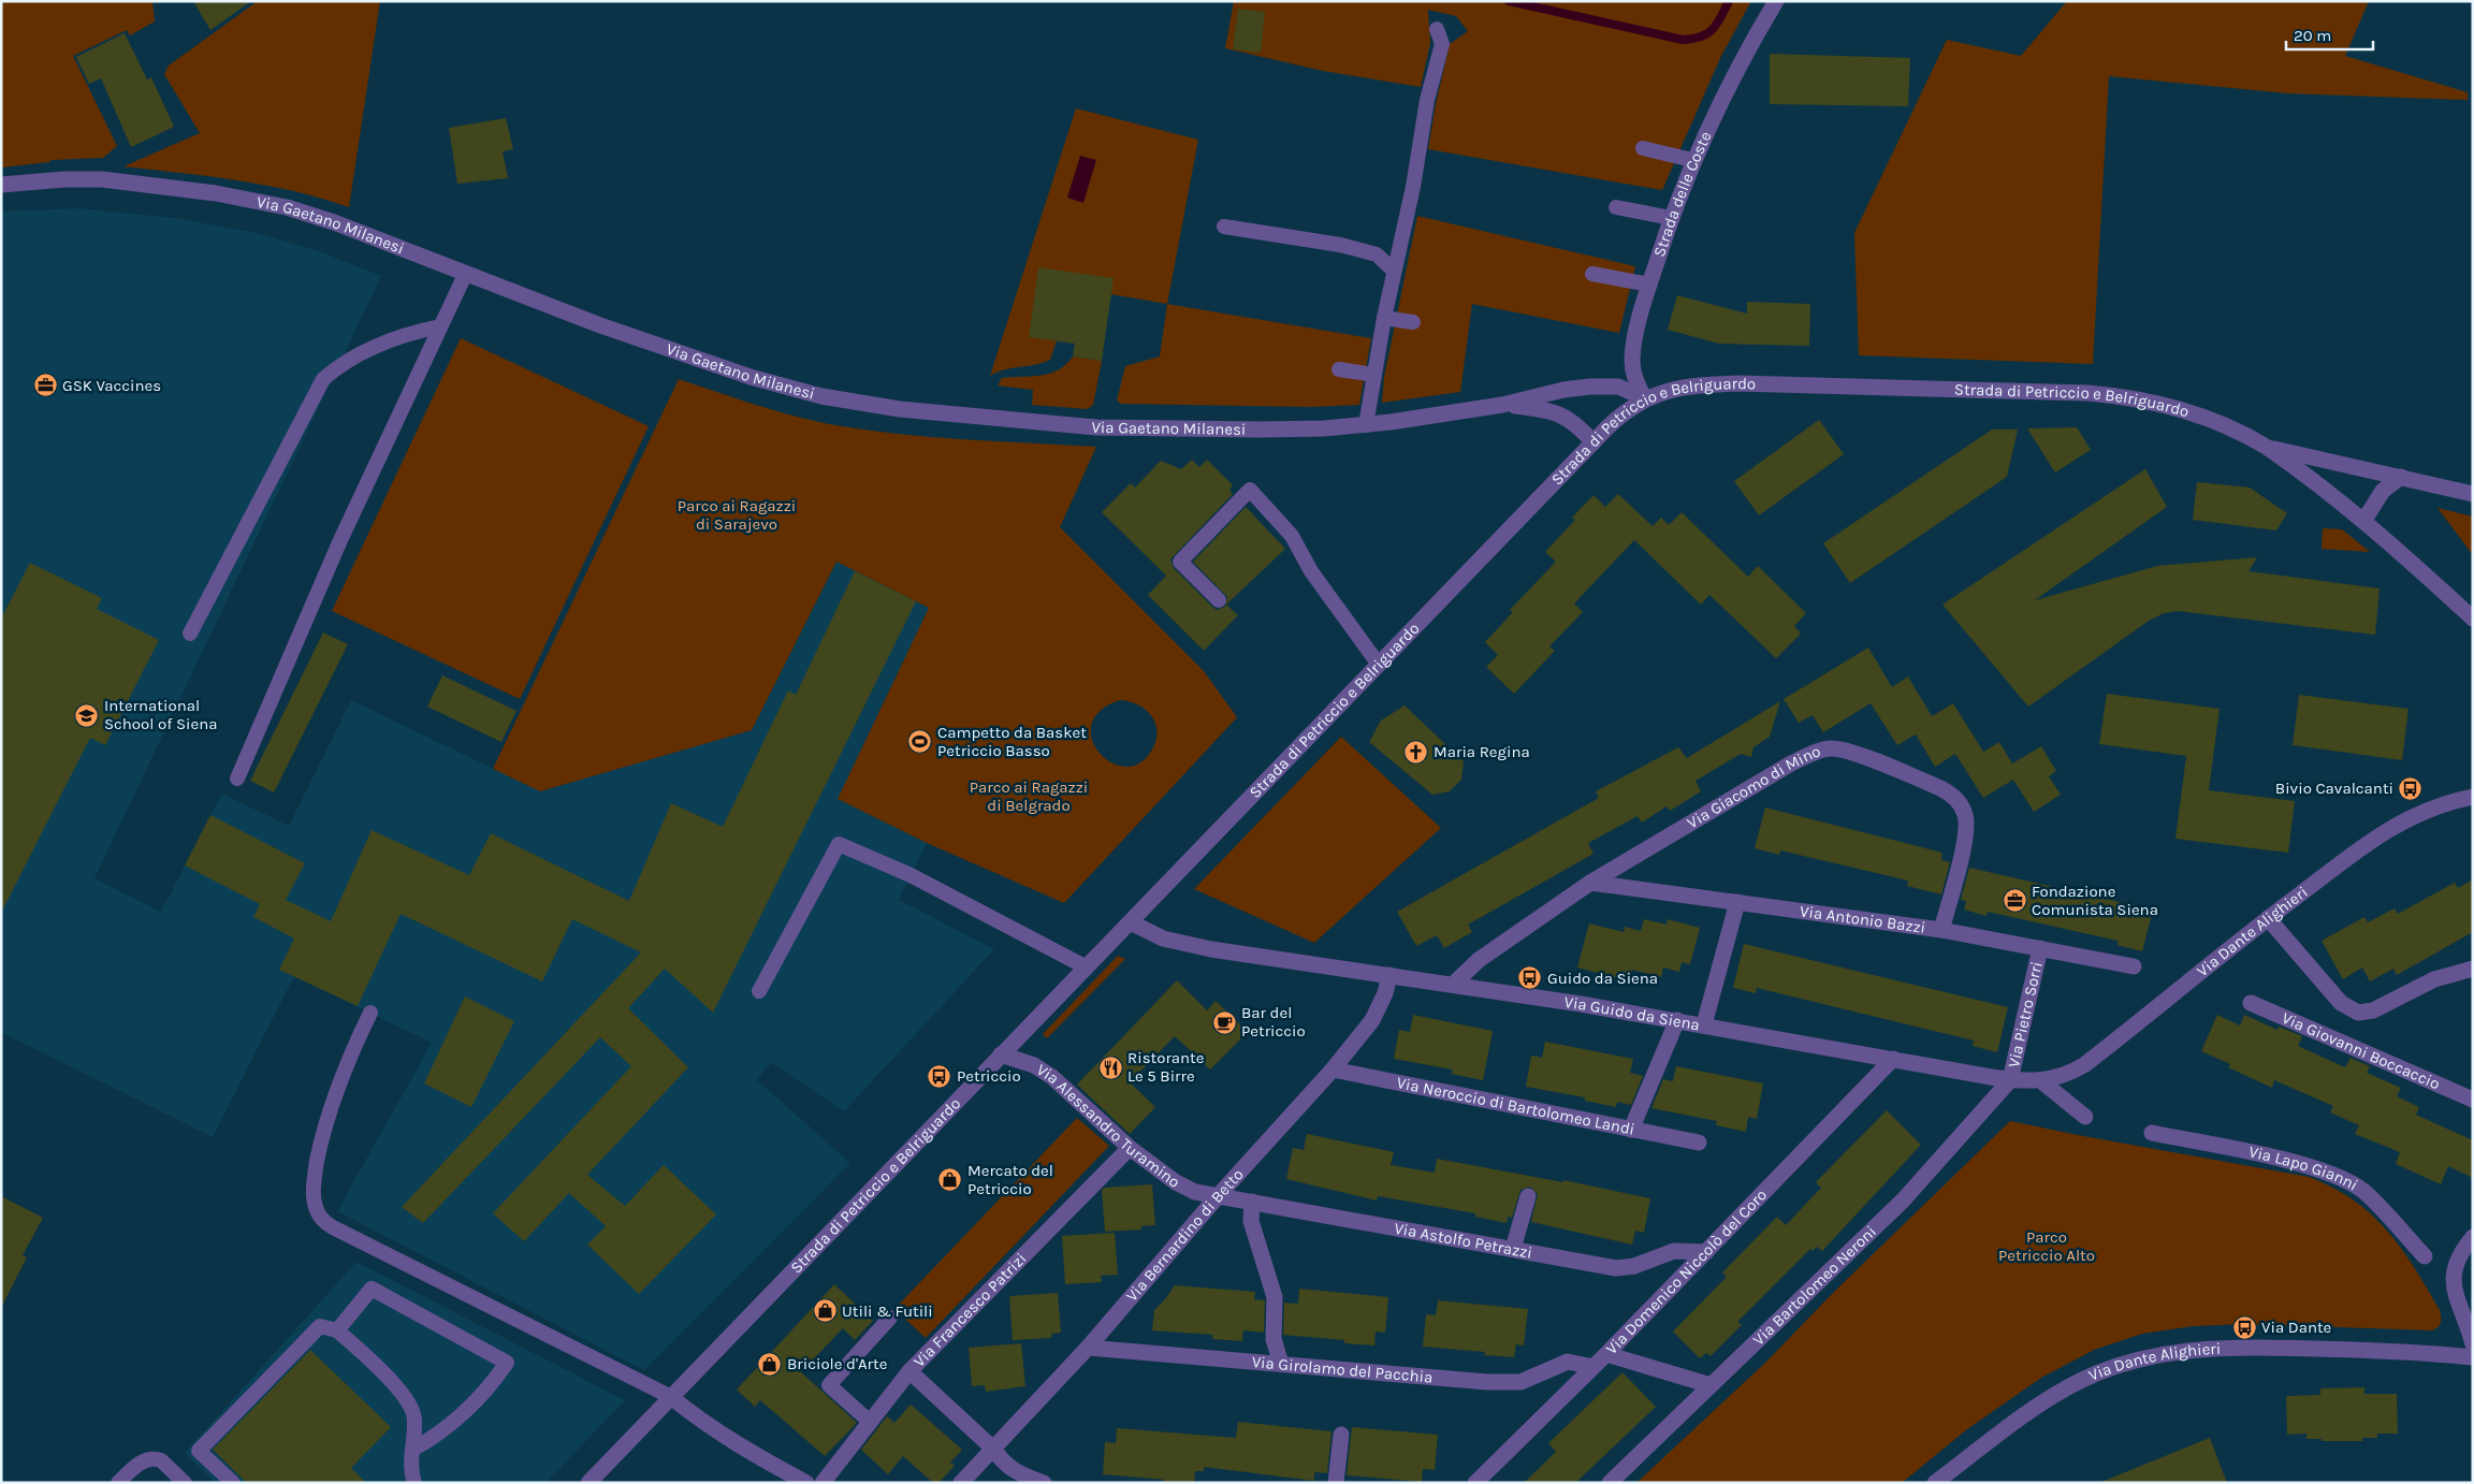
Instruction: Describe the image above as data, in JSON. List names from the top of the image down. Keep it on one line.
{"streets":{"street":["Strada delle Coste","Via Gaetano Milanesi","Strada di Petriccio e Belriguardo","Via Giacomo di Mino","Via Antonio Bazzi","Via Dante Alighieri","Via Guido da Siena","Via Pietro Sorri","Via Giovanni Boccaccio","Via Neroccio di Bartolomeo Landi","Via Alessandro Turamino","Via Lapo Gianni","Via Bernardino di Betto","Via Astolfo Petrazzi","Via Domenico Niccolò del Coro","Via Bartolomeo Neroni","Via Francesco Patrizi","Via Girolamo del Pacchia"]},"crossings":[["Strada delle Coste","Via Gaetano Milanesi"],["Strada delle Coste","Strada di Petriccio e Belriguardo"],["Via Gaetano Milanesi","Strada di Petriccio e Belriguardo"],["Strada di Petriccio e Belriguardo","Via Guido da Siena"],["Strada di Petriccio e Belriguardo","Via Alessandro Turamino"],["Via Giacomo di Mino","Via Antonio Bazzi"],["Via Giacomo di Mino","Via Guido da Siena"],["Via Antonio Bazzi","Via Pietro Sorri"],["Via Dante Alighieri","Via Guido da Siena"],["Via Guido da Siena","Via Pietro Sorri"],["Via Guido da Siena","Via Bernardino di Betto"],["Via Guido da Siena","Via Domenico Niccolò del Coro"],["Via Guido da Siena","Via Bartolomeo Neroni"],["Via Pietro Sorri","Via Bartolomeo Neroni"],["Via Neroccio di Bartolomeo Landi","Via Bernardino di Betto"],["Via Alessandro Turamino","Via Bernardino di Betto"],["Via Alessandro Turamino","Via Astolfo Petrazzi"],["Via Alessandro Turamino","Via Francesco Patrizi"],["Via Bernardino di Betto","Via Astolfo Petrazzi"],["Via Bernardino di Betto","Via Girolamo del Pacchia"],["Via Astolfo Petrazzi","Via Domenico Niccolò del Coro"],["Via Domenico Niccolò del Coro","Via Girolamo del Pacchia"]],"parks":["Parco ai Ragazzi di Sarajevo","Parco ai Ragazzi di Belgrado","Parco Petriccio Alto"],"places":{"office":["GSK Vaccines","Fondazione Comunista Siena"],"school or university":["International School of Siena"],"sports":["Campetto da Basket Petriccio Basso"],"church":["Maria Regina"],"bus stop":["Bivio Cavalcanti","Guido da Siena","Petriccio","Via Dante"],"cafe":["Bar del Petriccio"],"restaurant":["Ristorante Le 5 Birre"],"shop":["Mercato del Petriccio","Utili & Futili","Briciole d'Arte"]},"scale_bar":"20 m"}
